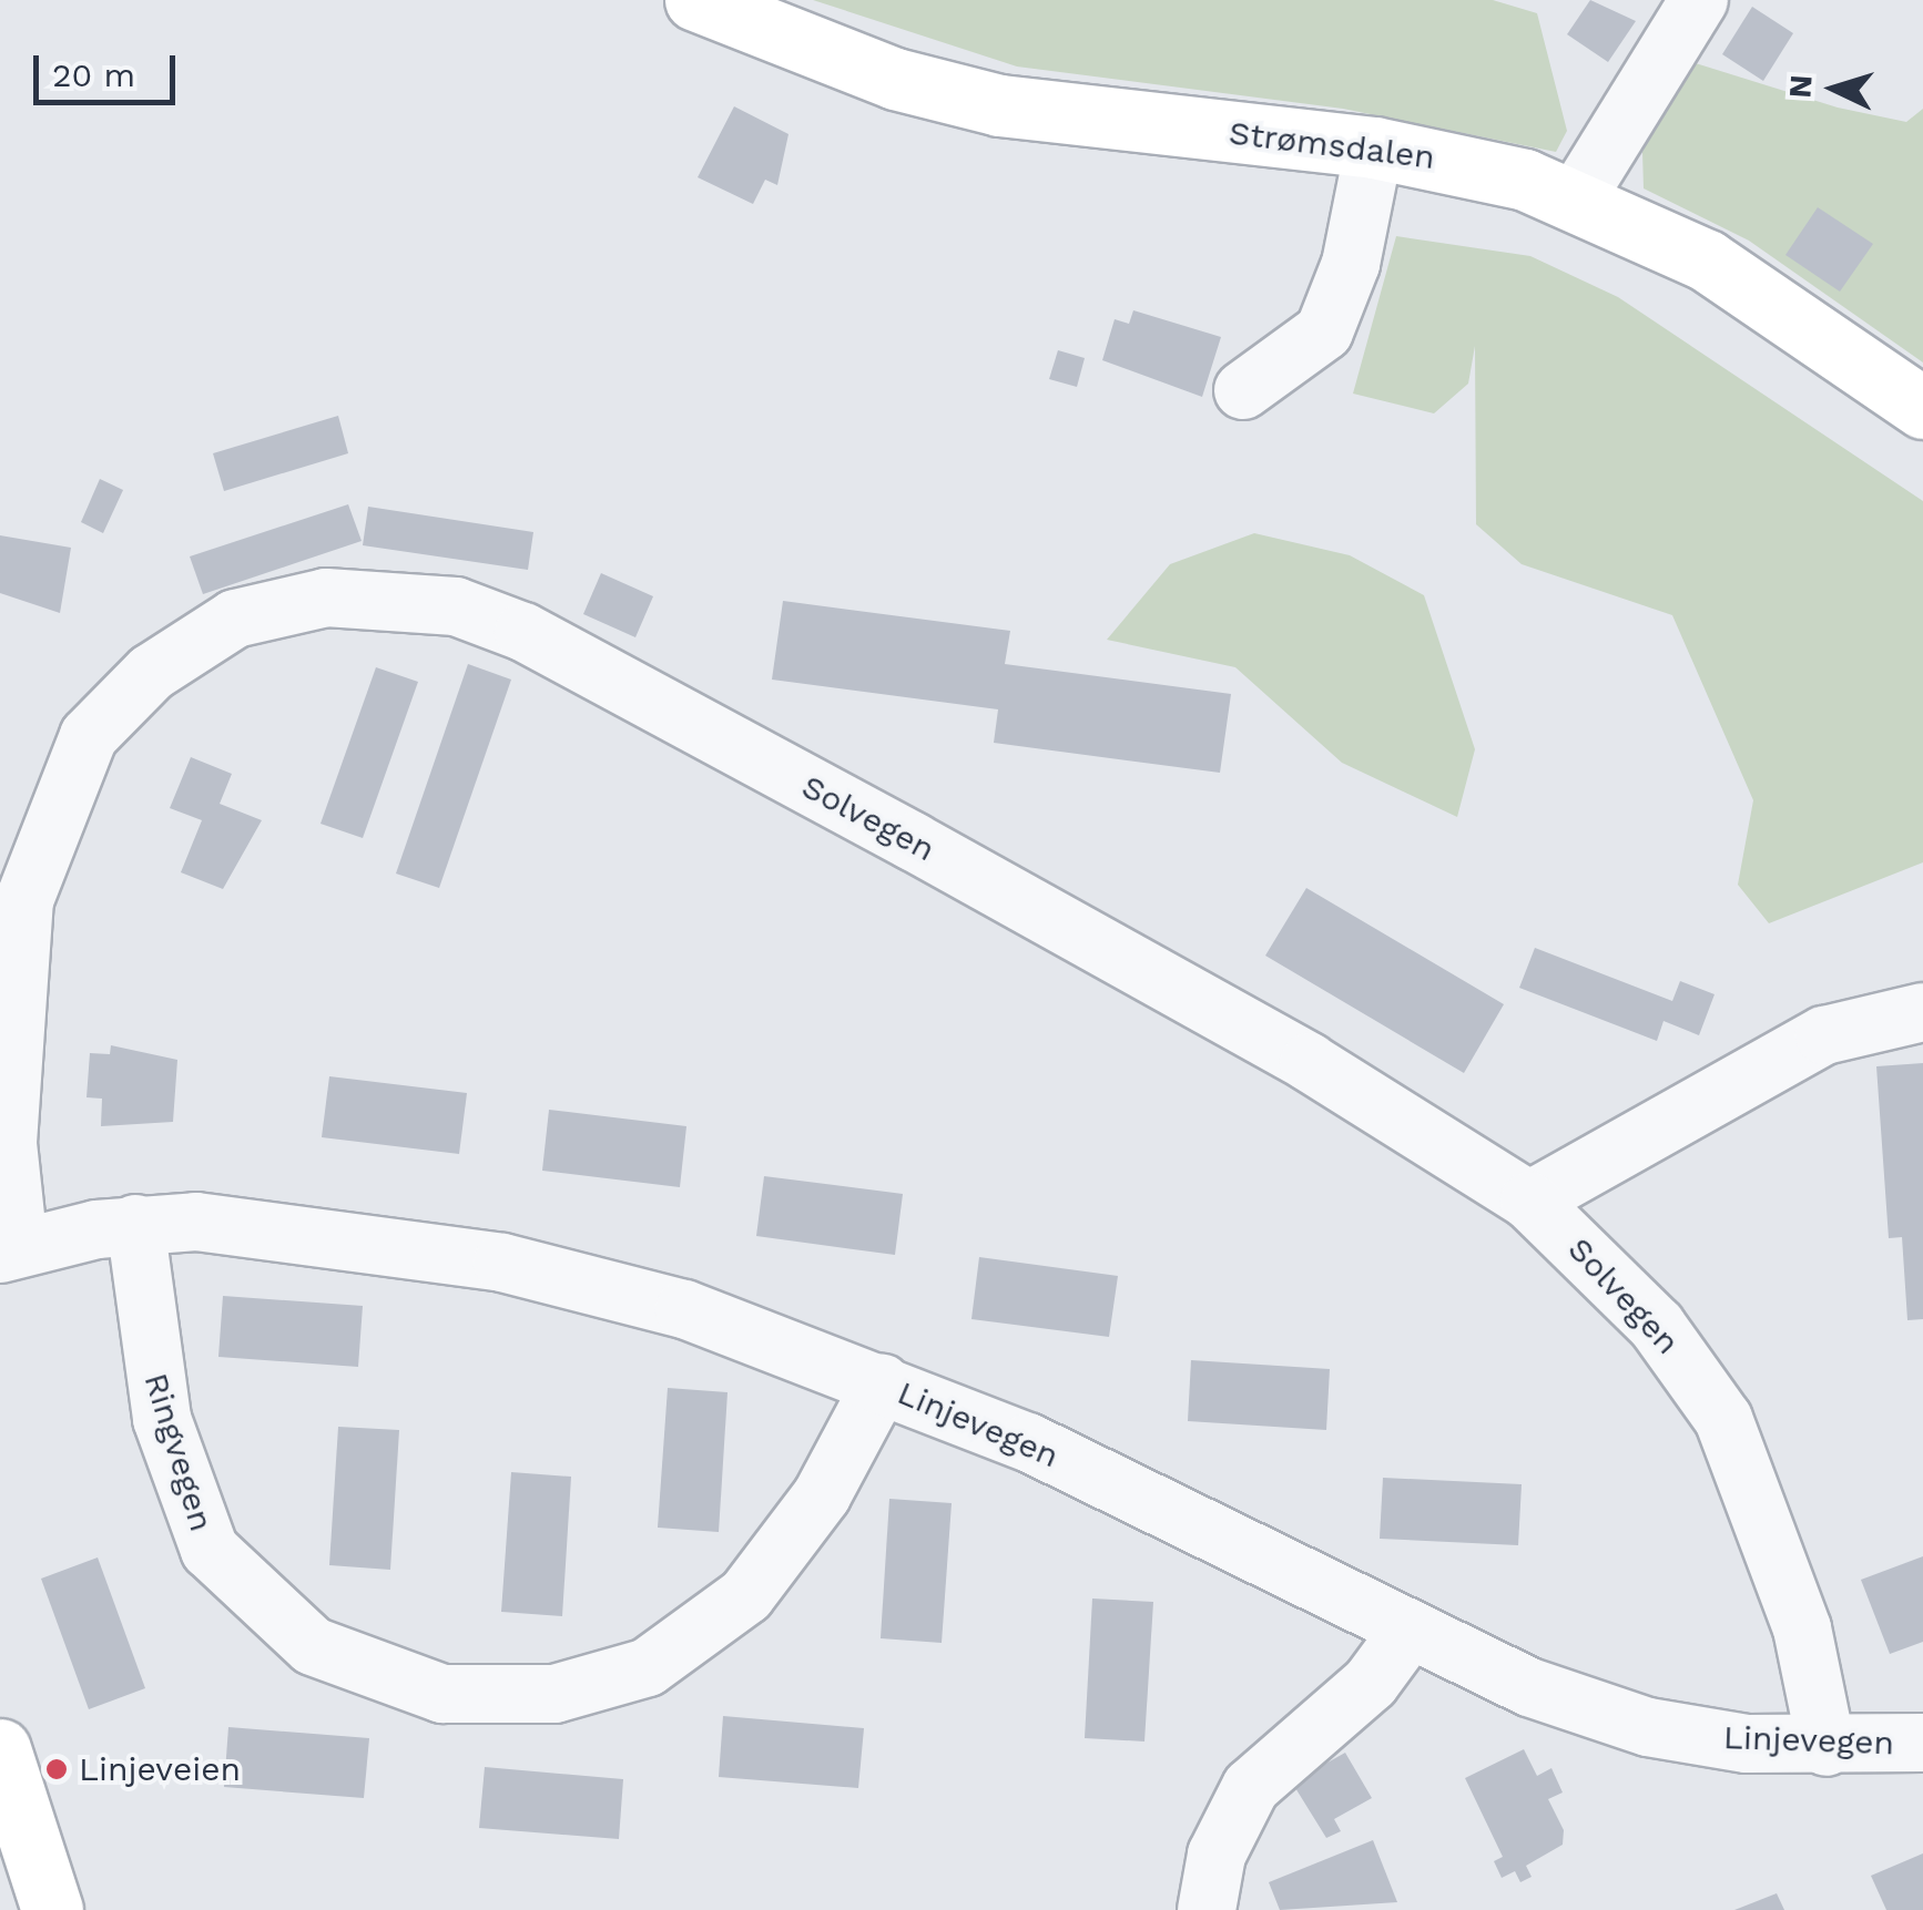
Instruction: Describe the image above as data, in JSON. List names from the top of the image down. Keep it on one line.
{"streets":{"main road":["Strømsdalen"],"street":["Solvegen","Linjevegen","Ringvegen"]},"crossings":[["Solvegen","Linjevegen"],["Linjevegen","Ringvegen"]],"places":["Linjeveien"],"scale_bar":"20 m","north":"left"}
